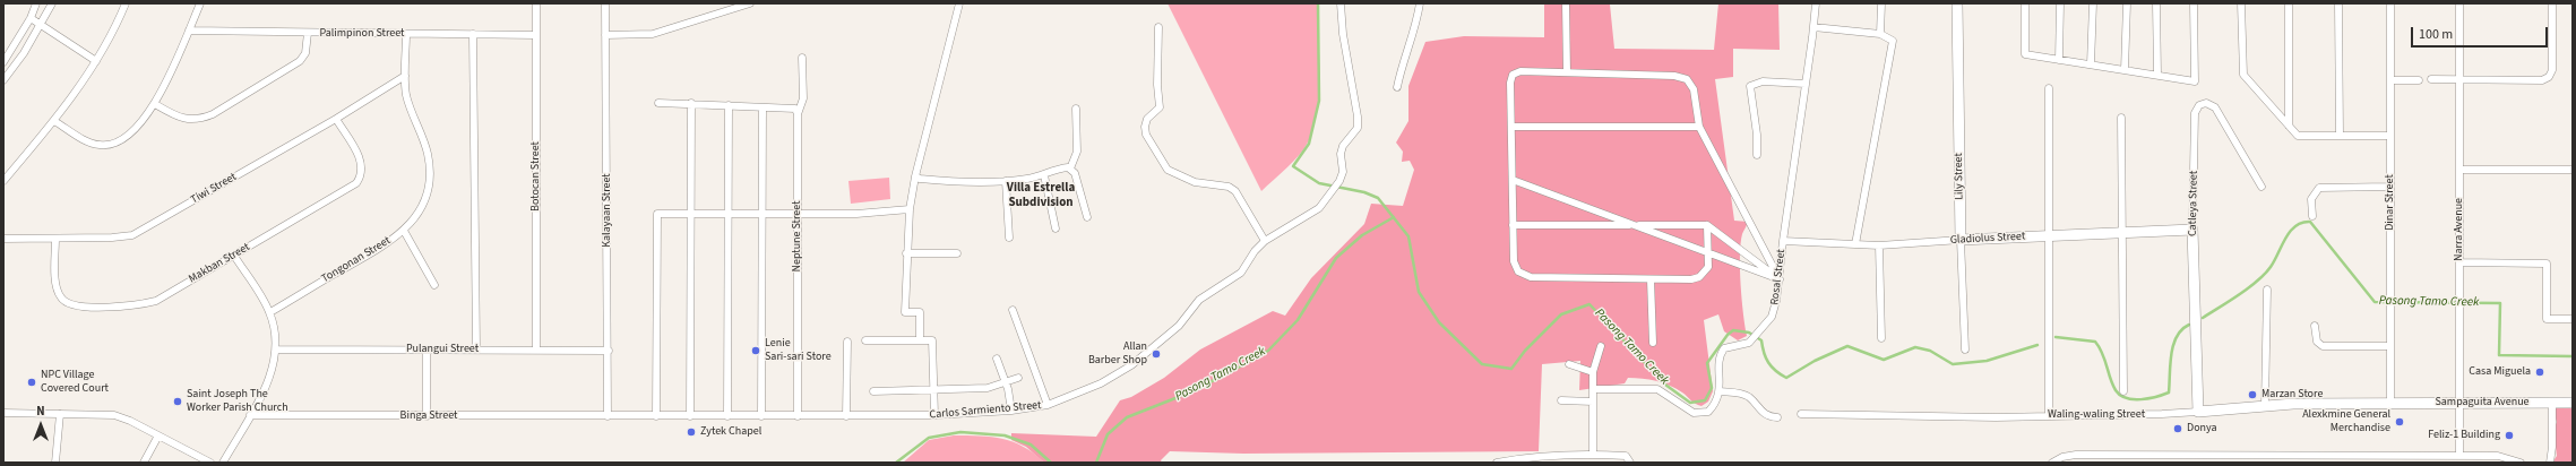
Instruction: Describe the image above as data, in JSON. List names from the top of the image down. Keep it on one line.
{"streets":{"street":["Palimpinon Street","Botocan Street","Lily Street","Tiwi Street","Dinar Street","Catleya Street","Kalayaan Street","Narra Avenue","Neptune Street","Gladiolus Street","Tongonan Street","Makban Street","Rosal Street","Pulangui Street","Sampaguita Avenue","Carlos Sarmiento Street","Waling-waling Street","Binga Street"]},"crossings":[["Palimpinon Street","Botocan Street"],["Palimpinon Street","Tongonan Street"],["Botocan Street","Pulangui Street"],["Lily Street","Gladiolus Street"],["Tiwi Street","Tongonan Street"],["Tiwi Street","Makban Street"],["Dinar Street","Sampaguita Avenue"],["Dinar Street","Waling-waling Street"],["Catleya Street","Gladiolus Street"],["Catleya Street","Waling-waling Street"],["Kalayaan Street","Pulangui Street"],["Kalayaan Street","Binga Street"],["Narra Avenue","Sampaguita Avenue"],["Neptune Street","Carlos Sarmiento Street"],["Gladiolus Street","Rosal Street"],["Sampaguita Avenue","Waling-waling Street"],["Carlos Sarmiento Street","Binga Street"]],"districts":["Villa Estrella Subdivision"],"water":["Pasong Tamo Creek"],"places":["Lenie Sari-sari Store","Allan Barber Shop","Casa Miguela","NPC Village Covered Court","Marzan Store","Saint Joseph The Worker Parish Church","Alexkmine General Merchandise","Donya","Zytek Chapel","Feliz-1 Building"],"scale_bar":"100 m","north":"top"}
